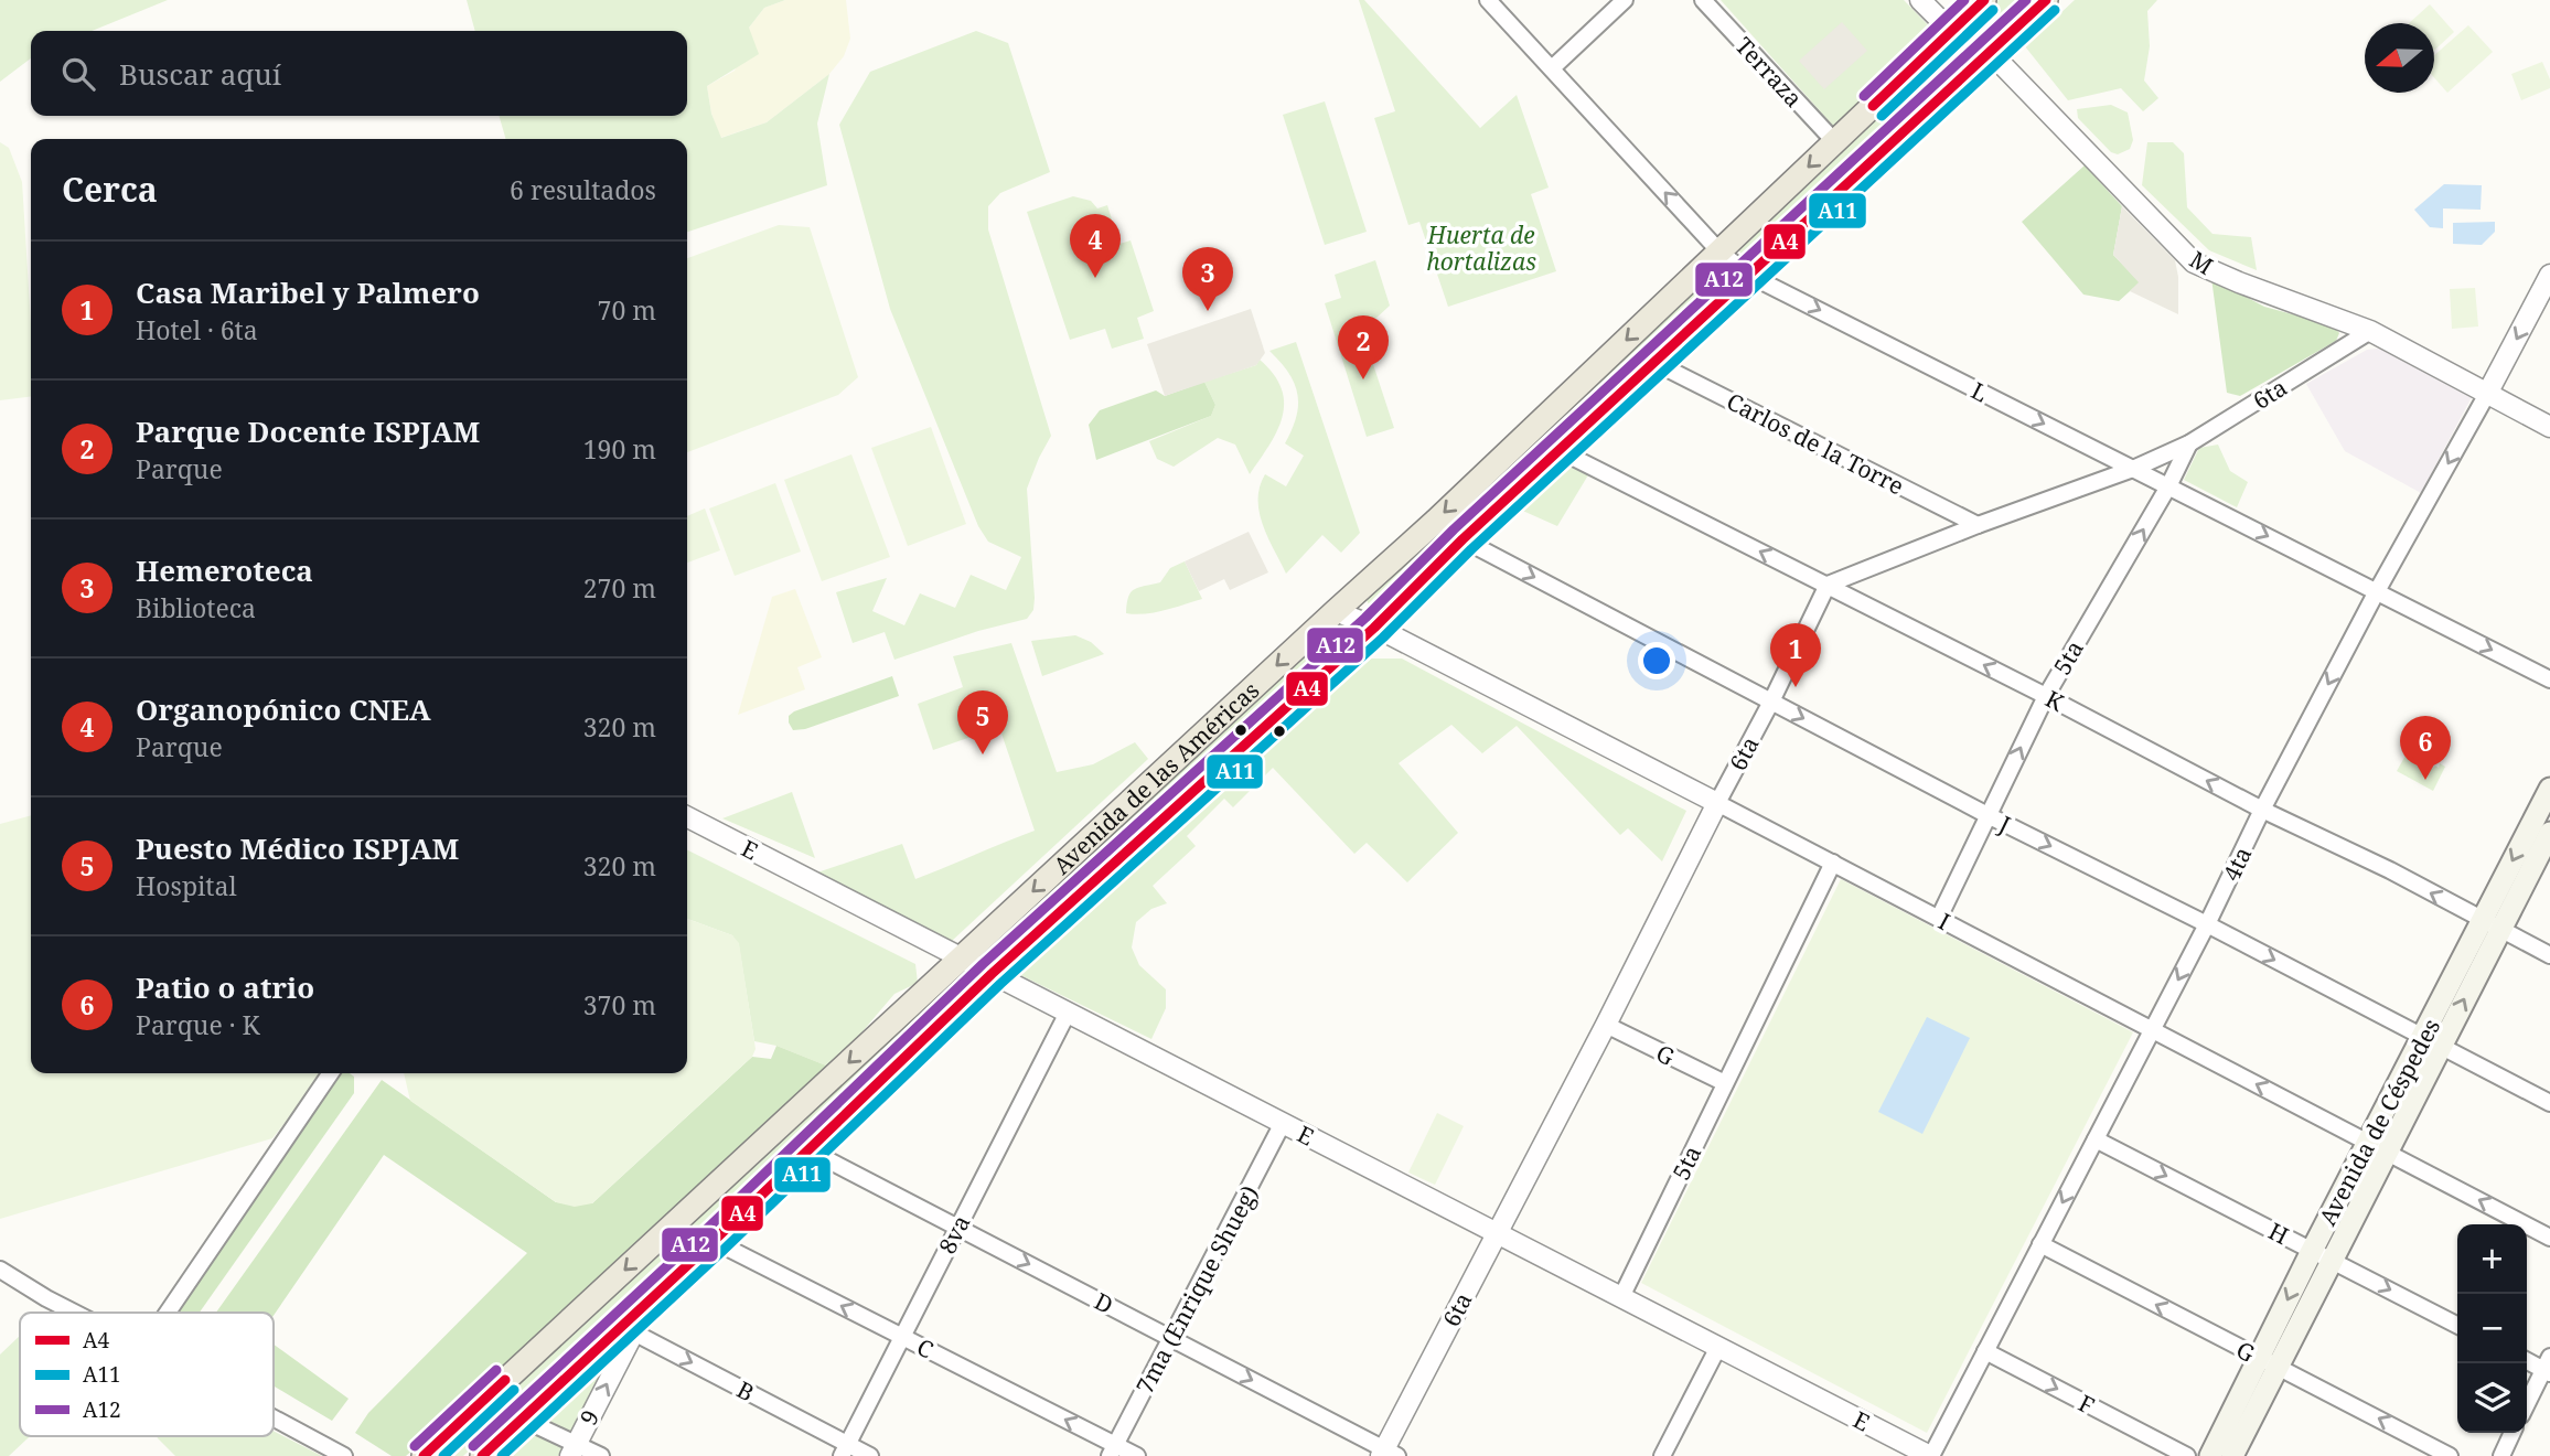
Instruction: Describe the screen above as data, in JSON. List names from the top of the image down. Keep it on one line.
{"streets":{"main road":["Avenida de las Américas","Avenida de Céspedes"],"street":["Terraza","M","L","6ta","Carlos de la Torre","5ta","K","J","E","4ta","I","G","H","8va","7ma (Enrique Shueg)","D","C","B","F","9"]},"crossings":[["Terraza","Avenida de las Américas"],["M","6ta"],["M","Avenida de las Américas"],["M","4ta"],["L","6ta"],["L","5ta"],["L","Avenida de las Américas"],["L","4ta"],["6ta","Carlos de la Torre"],["6ta","5ta"],["6ta","K"],["6ta","J"],["6ta","E"],["6ta","I"],["6ta","G"],["6ta","D"],["Carlos de la Torre","Avenida de las Américas"],["5ta","K"],["5ta","J"],["5ta","E"],["5ta","I"],["5ta","G"],["K","Avenida de las Américas"],["K","4ta"],["K","Avenida de Céspedes"],["Avenida de las Américas","J"],["Avenida de las Américas","E"],["Avenida de las Américas","I"],["Avenida de las Américas","D"],["Avenida de las Américas","C"],["Avenida de las Américas","B"],["Avenida de las Américas","9"],["J","4ta"],["J","Avenida de Céspedes"],["E","4ta"],["E","8va"],["E","7ma (Enrique Shueg)"],["4ta","I"],["4ta","G"],["4ta","H"],["4ta","F"],["I","Avenida de Céspedes"],["G","Avenida de Céspedes"],["Avenida de Céspedes","H"],["8va","D"],["8va","C"],["8va","B"],["7ma (Enrique Shueg)","D"],["7ma (Enrique Shueg)","C"],["B","9"]],"one_way":["5ta","K","J","4ta","G","H","D","C","B","F","9"],"parks":["Huerta de hortalizas"],"lines":["transit line A4","transit line A12","transit line A11"],"legend":["A4","A11","A12"],"north":"left","page":{"search":"Buscar aquí","heading":["Cerca","6 resultados"],"pins":["4","3","2","1","5","6"],"list":[{"mark":"1","name":"Casa Maribel y Palmero","note":"Hotel · 6ta","value":"70 m"},{"mark":"2","name":"Parque Docente ISPJAM","note":"Parque","value":"190 m"},{"mark":"3","name":"Hemeroteca","note":"Biblioteca","value":"270 m"},{"mark":"4","name":"Organopónico CNEA","note":"Parque","value":"320 m"},{"mark":"5","name":"Puesto Médico ISPJAM","note":"Hospital","value":"320 m"},{"mark":"6","name":"Patio o atrio","note":"Parque · K","value":"370 m"}],"map_buttons":["+","−"]}}
